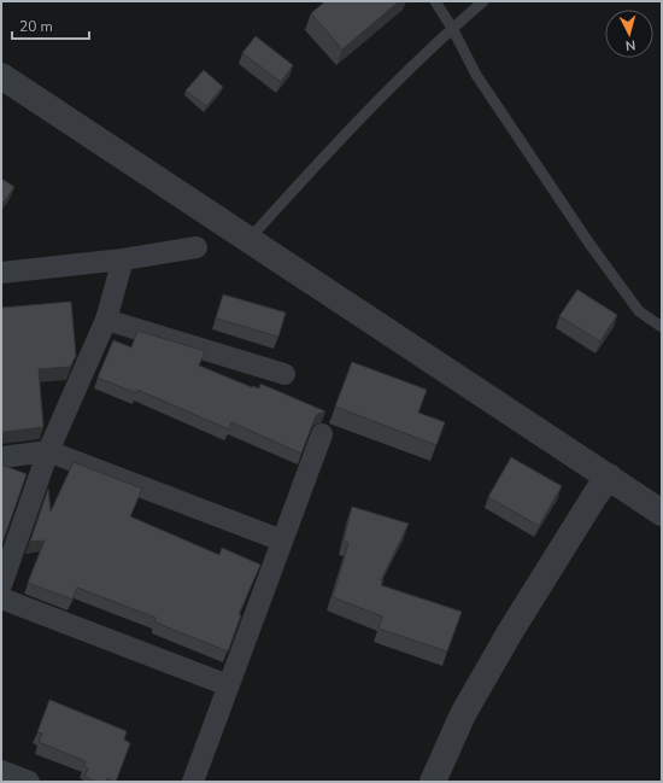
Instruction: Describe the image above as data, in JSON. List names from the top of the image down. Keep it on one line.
{"scale_bar":"20 m","north":"bottom"}
